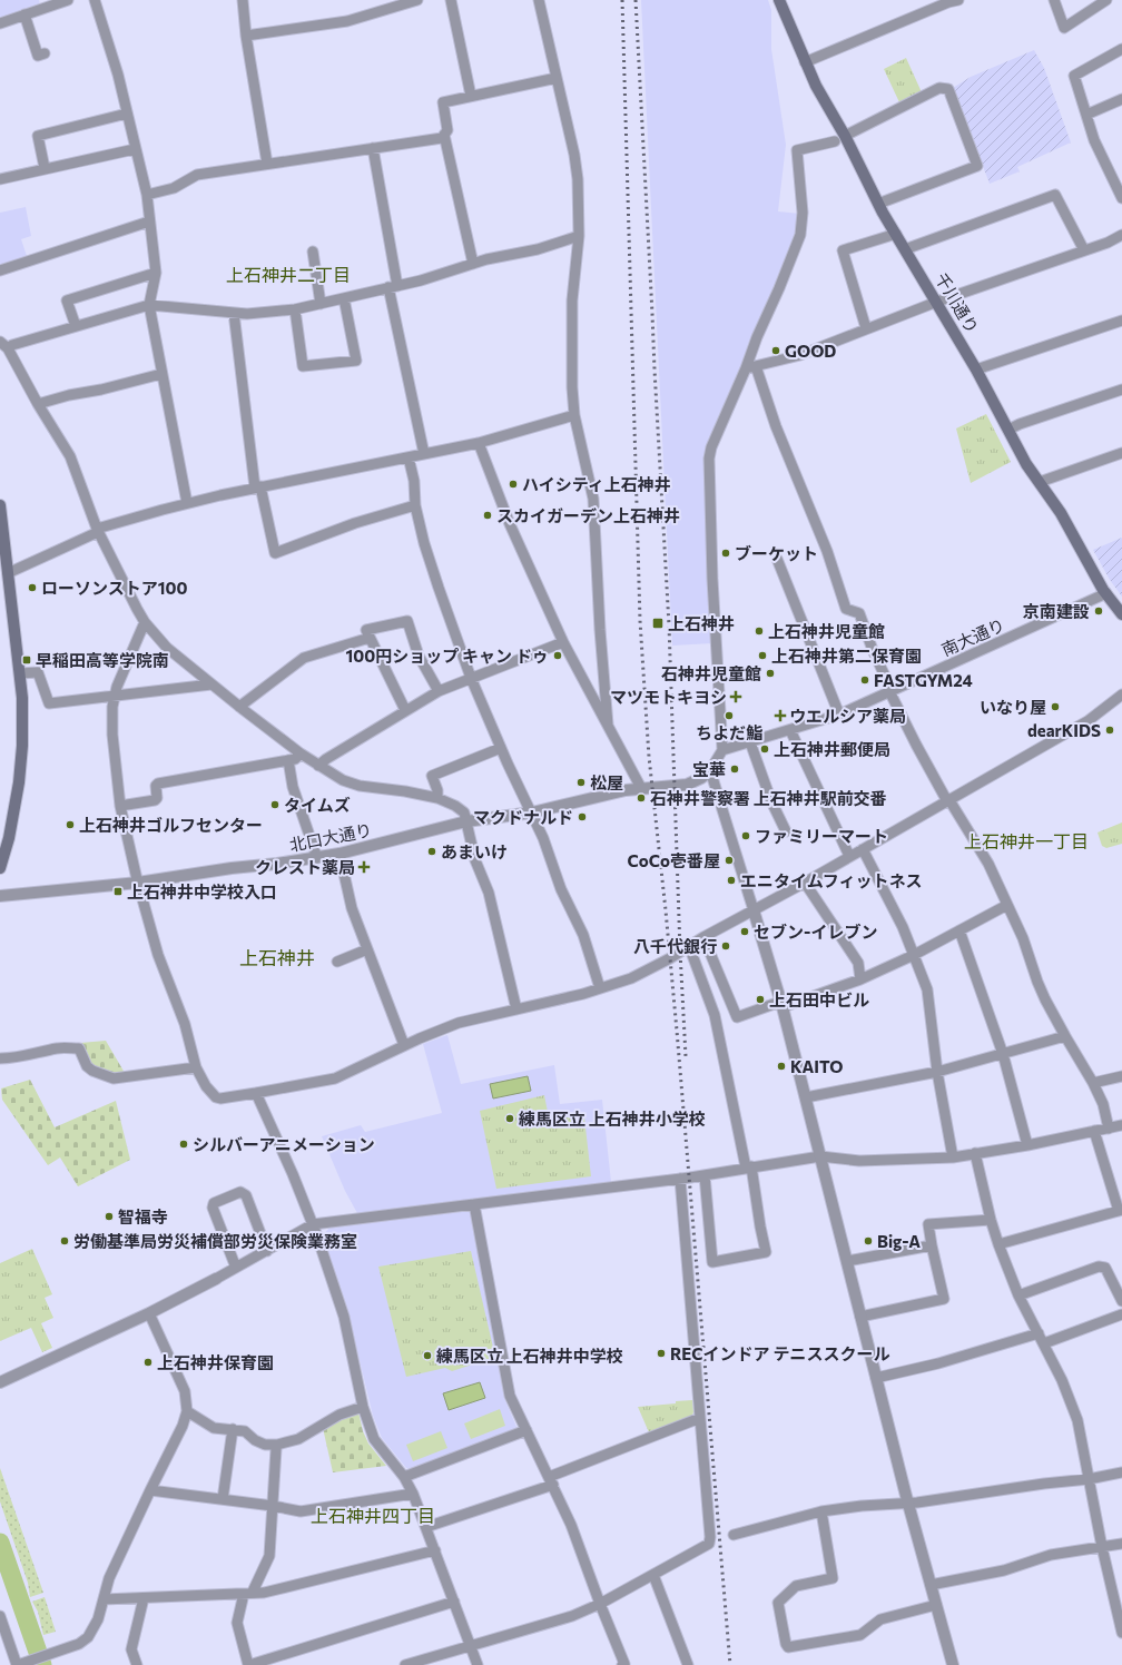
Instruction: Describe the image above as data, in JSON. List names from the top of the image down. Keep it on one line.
{"streets":{"main road":["千川通り"],"street":["南大通り","北口大通り"]},"crossings":[["千川通り","南大通り"]],"districts":["上石神井二丁目","上石神井一丁目","上石神井","上石神井四丁目"],"places":{"other":["GOOD","ハイシティ上石神井","スカイガーデン上石神井","ブーケット","ローソンストア100","京南建設","上石神井児童館","100円ショップ キャン ドゥ","上石神井第二保育園","石神井児童館","FASTGYM24","いなり屋","ちよだ鮨","dearKIDS","上石神井郵便局","宝華","松屋","石神井警察署 上石神井駅前交番","タイムズ","マクドナルド","上石神井ゴルフセンター","ファミリーマート","あまいけ","CoCo壱番屋","エニタイムフィットネス","セブン-イレブン","八千代銀行","上石田中ビル","KAITO","練馬区立 上石神井小学校","シルバーアニメーション","智福寺","労働基準局労災補償部労災保険業務室","Big-A","RECインドア テニススクール","練馬区立 上石神井中学校","上石神井保育園"],"transit":["上石神井","早稲田高等学院南","上石神井中学校入口"],"health":["マツモトキヨシ","ウエルシア薬局","クレスト薬局"]}}
